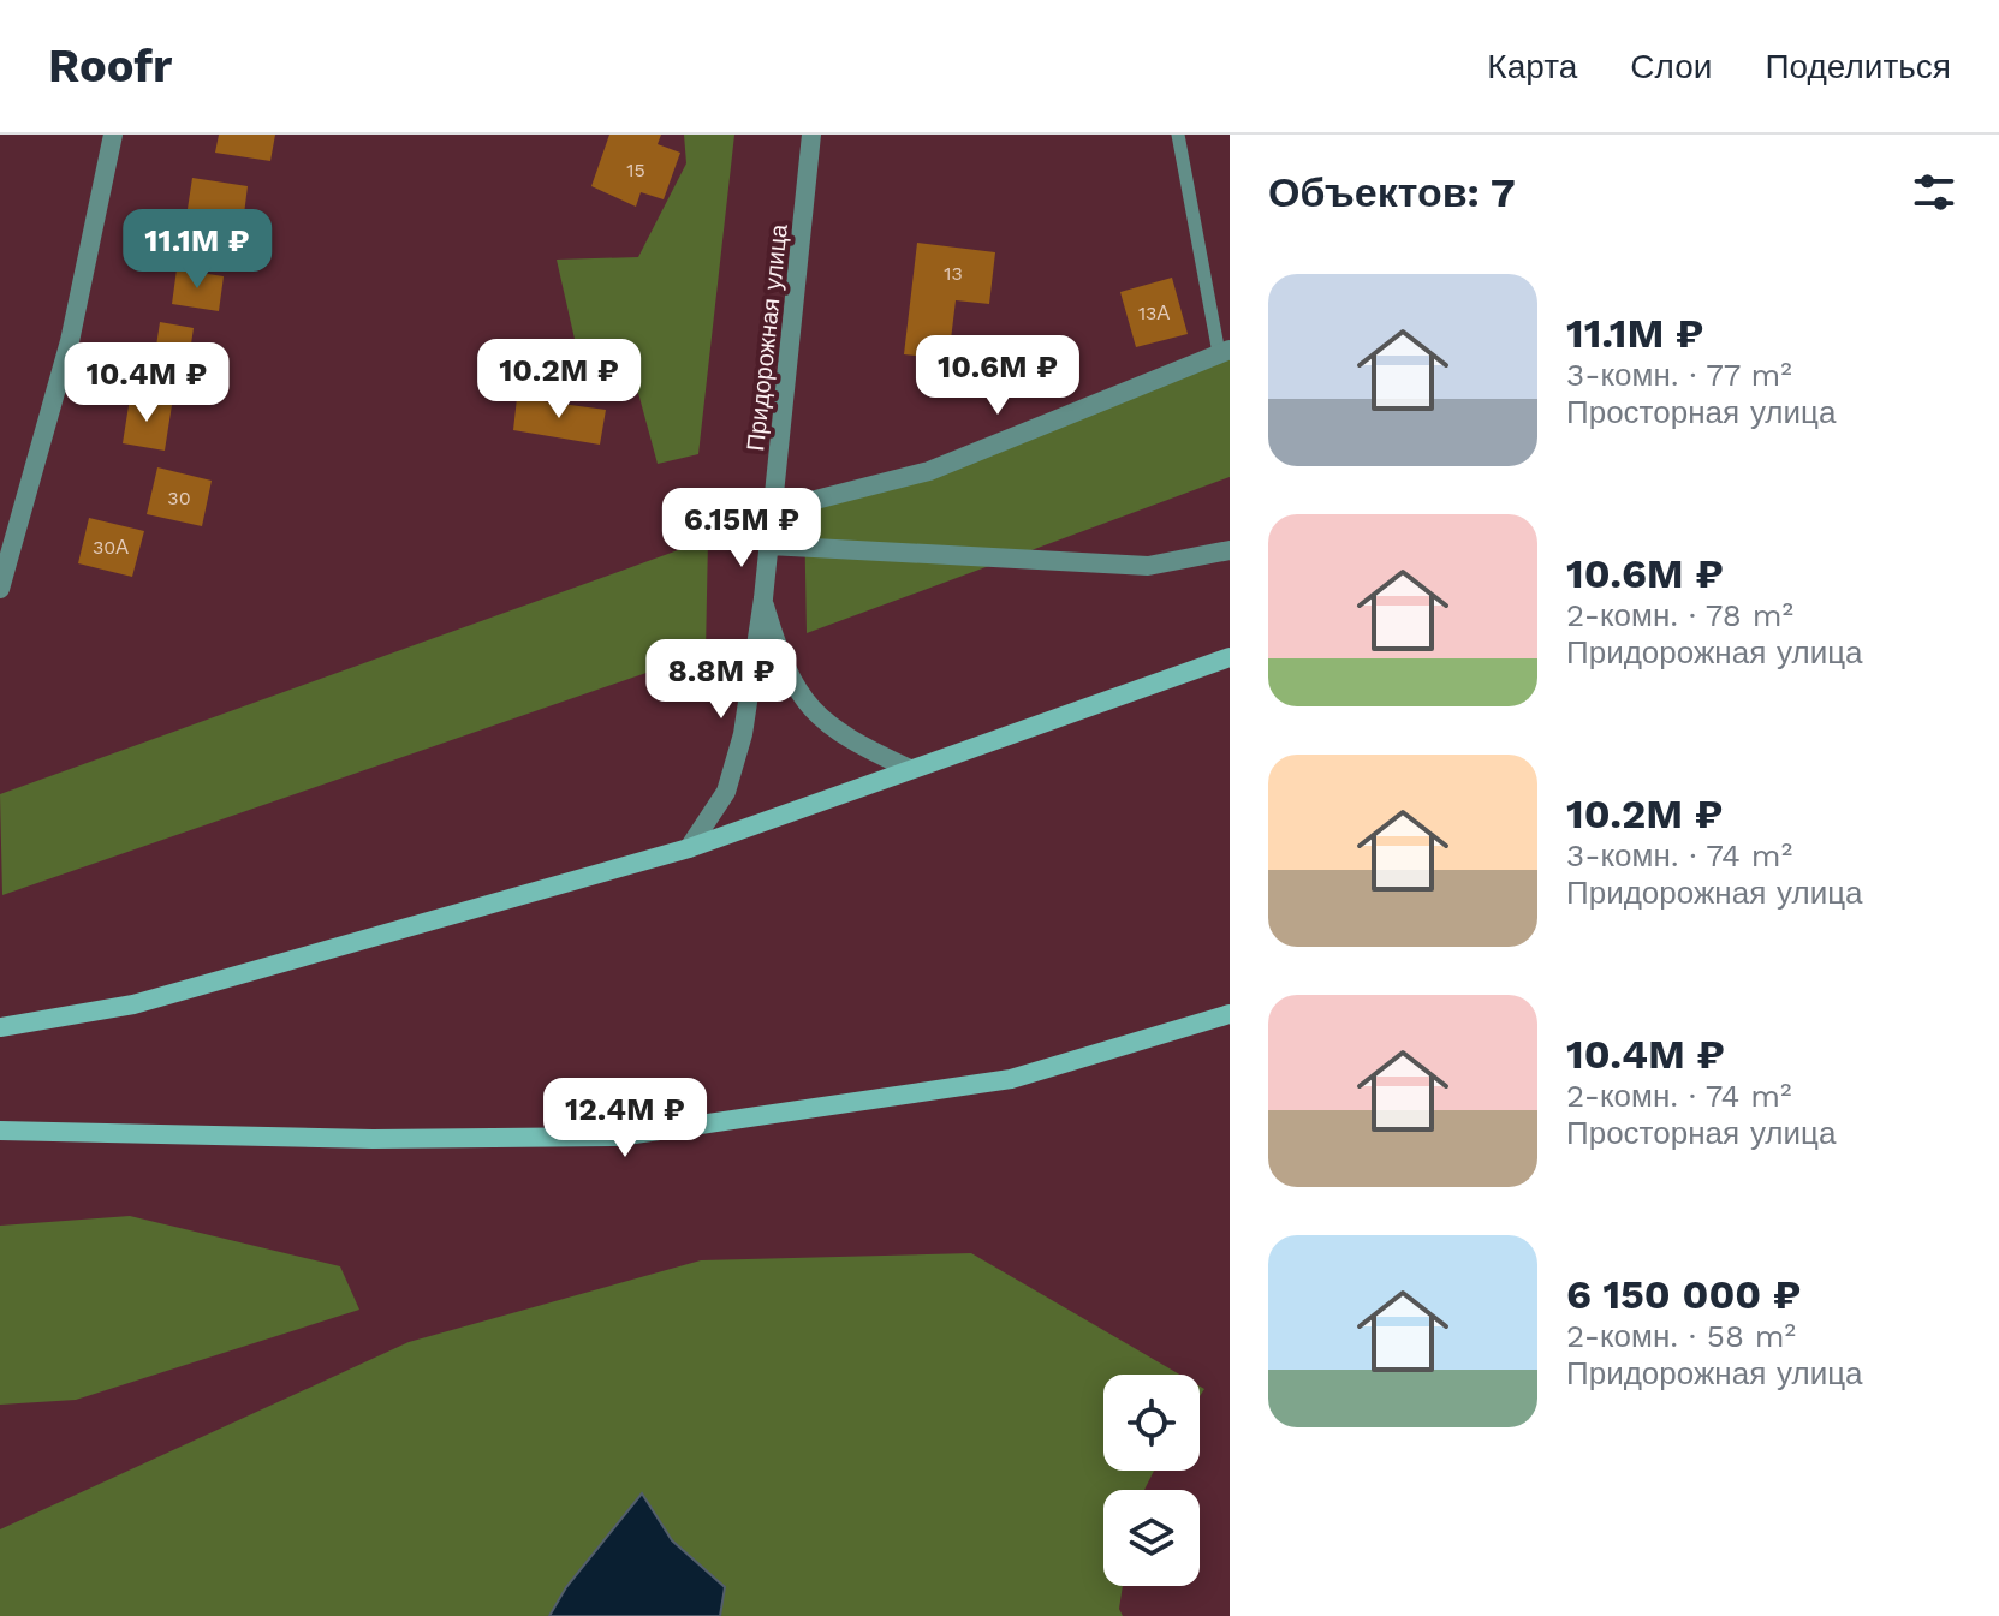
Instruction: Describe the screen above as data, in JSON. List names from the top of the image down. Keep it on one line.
{"streets":{"street":["Придорожная улица"]},"house_numbers":["15","13","13А","30","30А"],"page":{"header":"Roofr","nav":["Карта","Слои","Поделиться"],"heading":"Объектов: 7","price":["11.1M ₽","10.6M ₽","10.2M ₽","10.4M ₽","6.15M ₽","8.8M ₽","12.4M ₽"],"list":[{"name":"11.1M ₽","note":"3-комн. · 77 m² · Просторная улица"},{"name":"10.6M ₽","note":"2-комн. · 78 m² · Придорожная улица"},{"name":"10.2M ₽","note":"3-комн. · 74 m² · Придорожная улица"},{"name":"10.4M ₽","note":"2-комн. · 74 m² · Просторная улица"},{"name":"6 150 000 ₽","note":"2-комн. · 58 m² · Придорожная улица"}]}}
